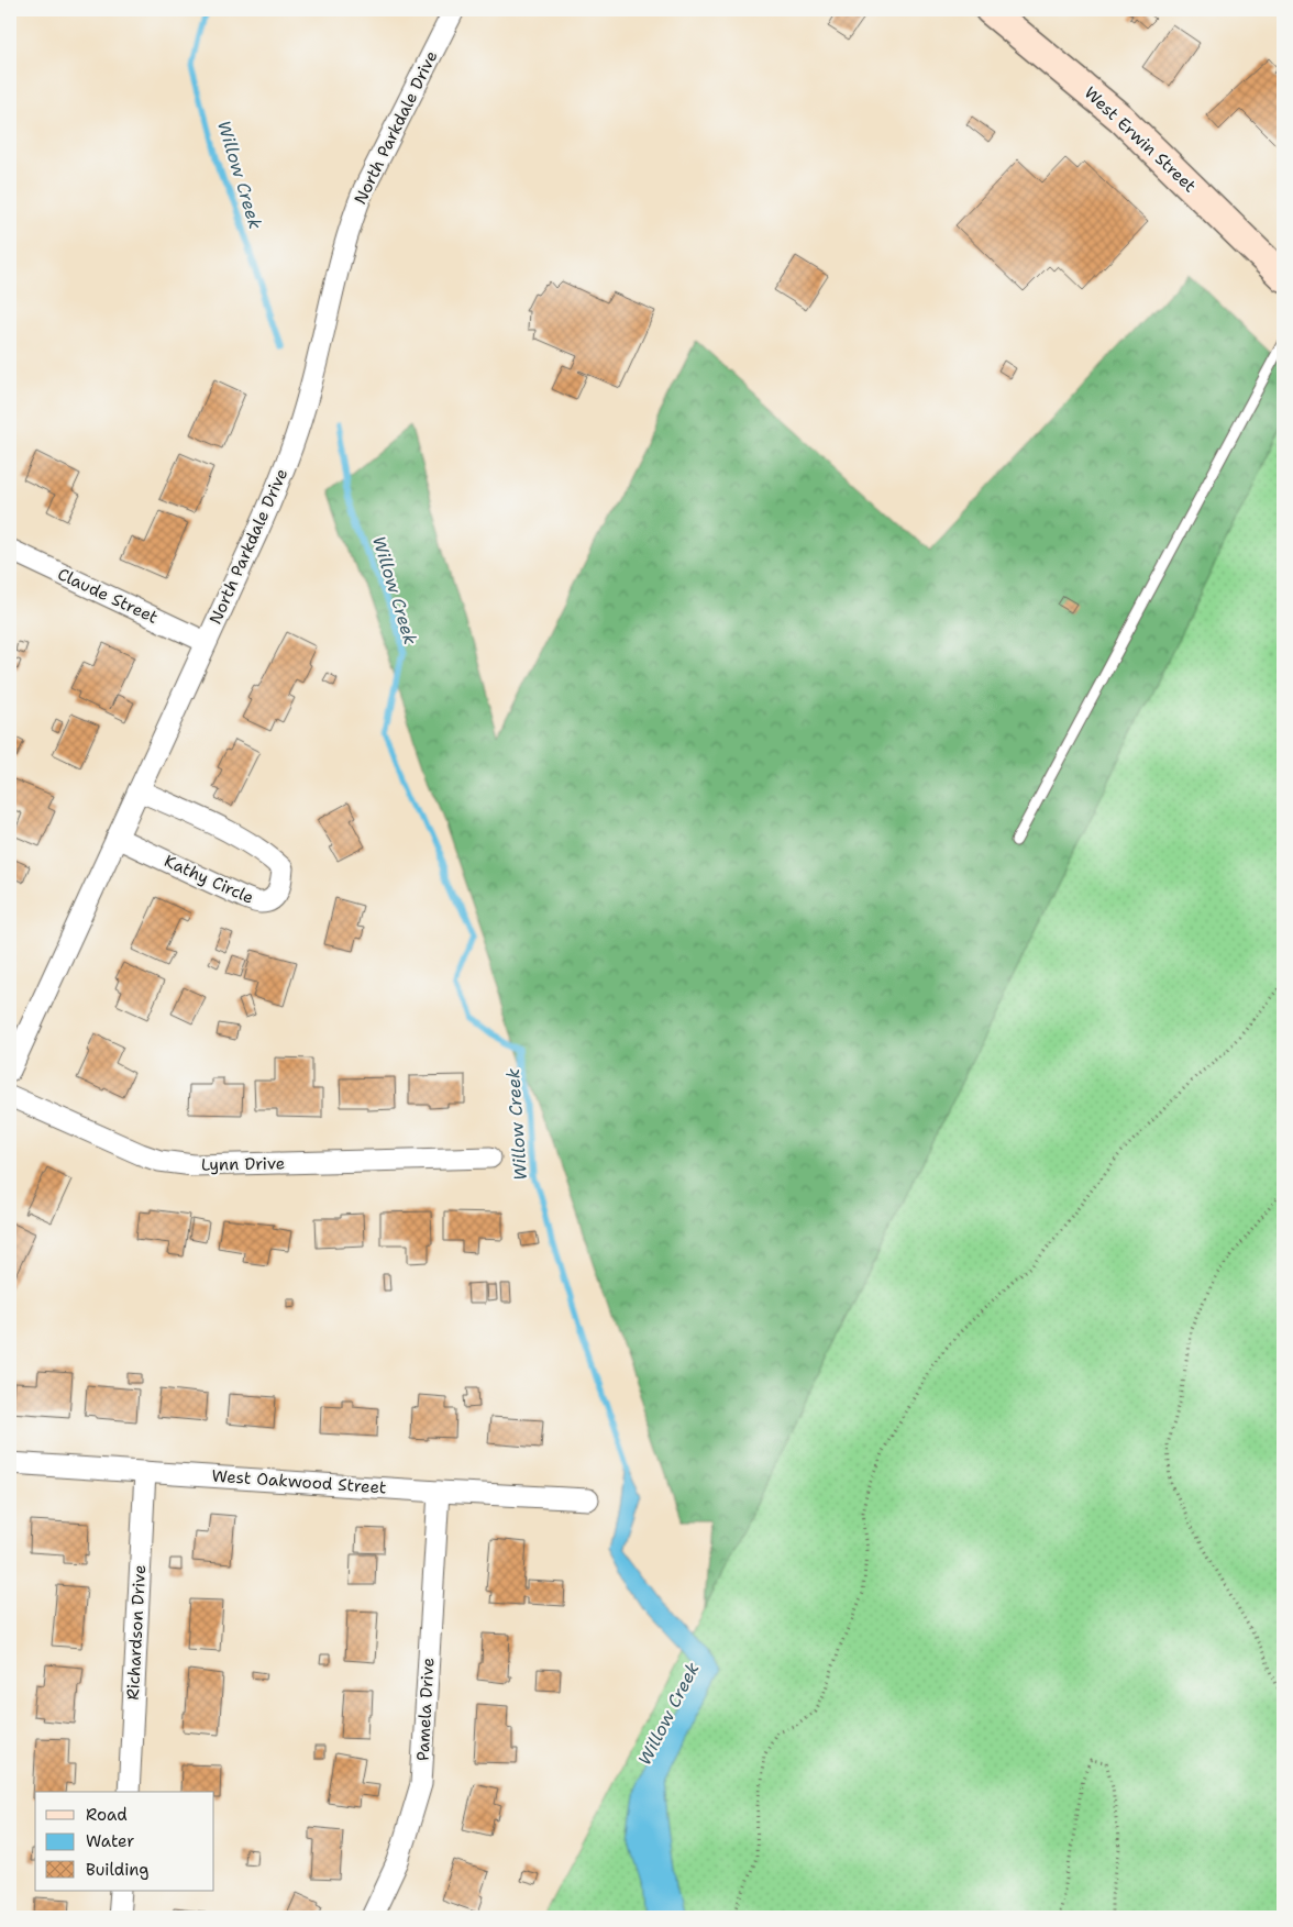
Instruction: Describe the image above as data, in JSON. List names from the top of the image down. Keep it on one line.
{"streets":{"main road":["West Erwin Street"],"street":["North Parkdale Drive","Claude Street","Kathy Circle","Lynn Drive","West Oakwood Street","Richardson Drive","Pamela Drive"]},"crossings":[["North Parkdale Drive","Claude Street"],["North Parkdale Drive","Kathy Circle"],["West Oakwood Street","Richardson Drive"],["West Oakwood Street","Pamela Drive"]],"water":["Willow Creek"],"legend":["Road","Water","Building"]}
